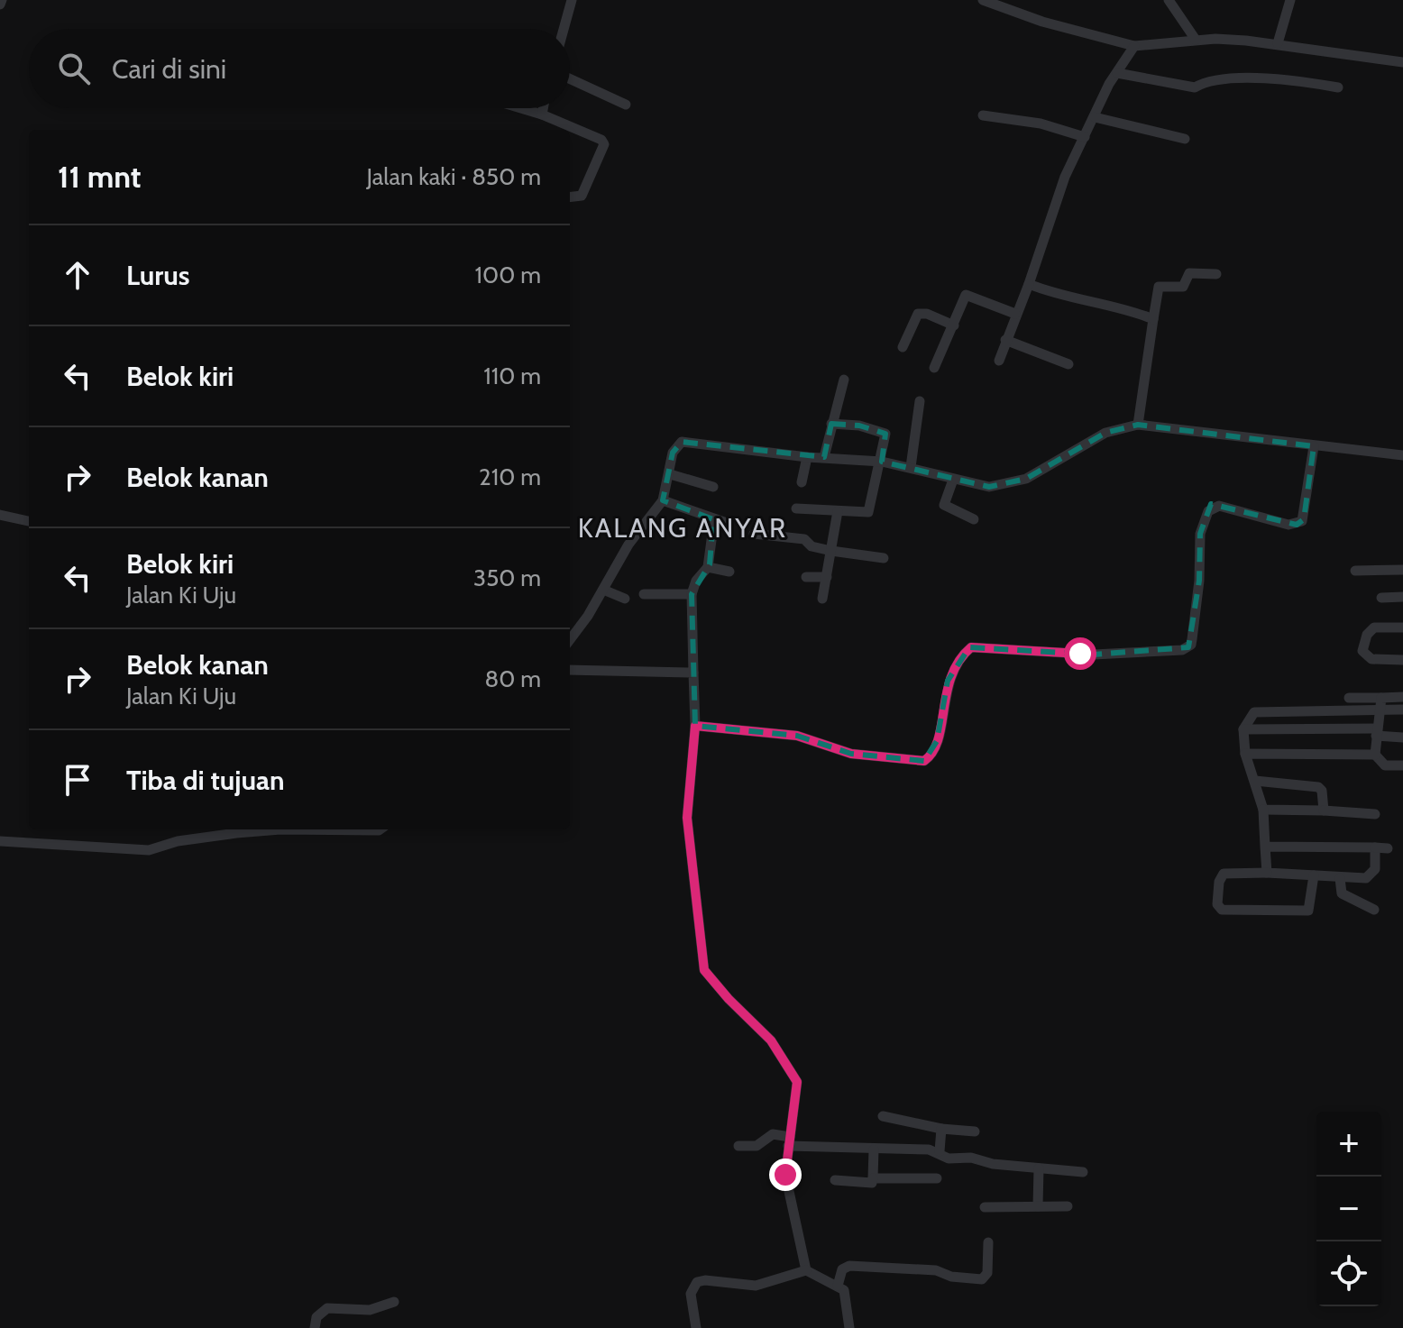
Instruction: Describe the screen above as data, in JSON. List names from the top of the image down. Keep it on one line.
{"districts":["KALANG ANYAR"],"page":{"search":"Cari di sini","heading":["11 mnt","Jalan kaki · 850 m"],"list":[["Lurus","100 m"],["Belok kiri","110 m"],["Belok kanan","210 m"],["Belok kiri","Jalan Ki Uju","350 m"],["Belok kanan","Jalan Ki Uju","80 m"],"Tiba di tujuan"],"map_buttons":["+","−"]}}
